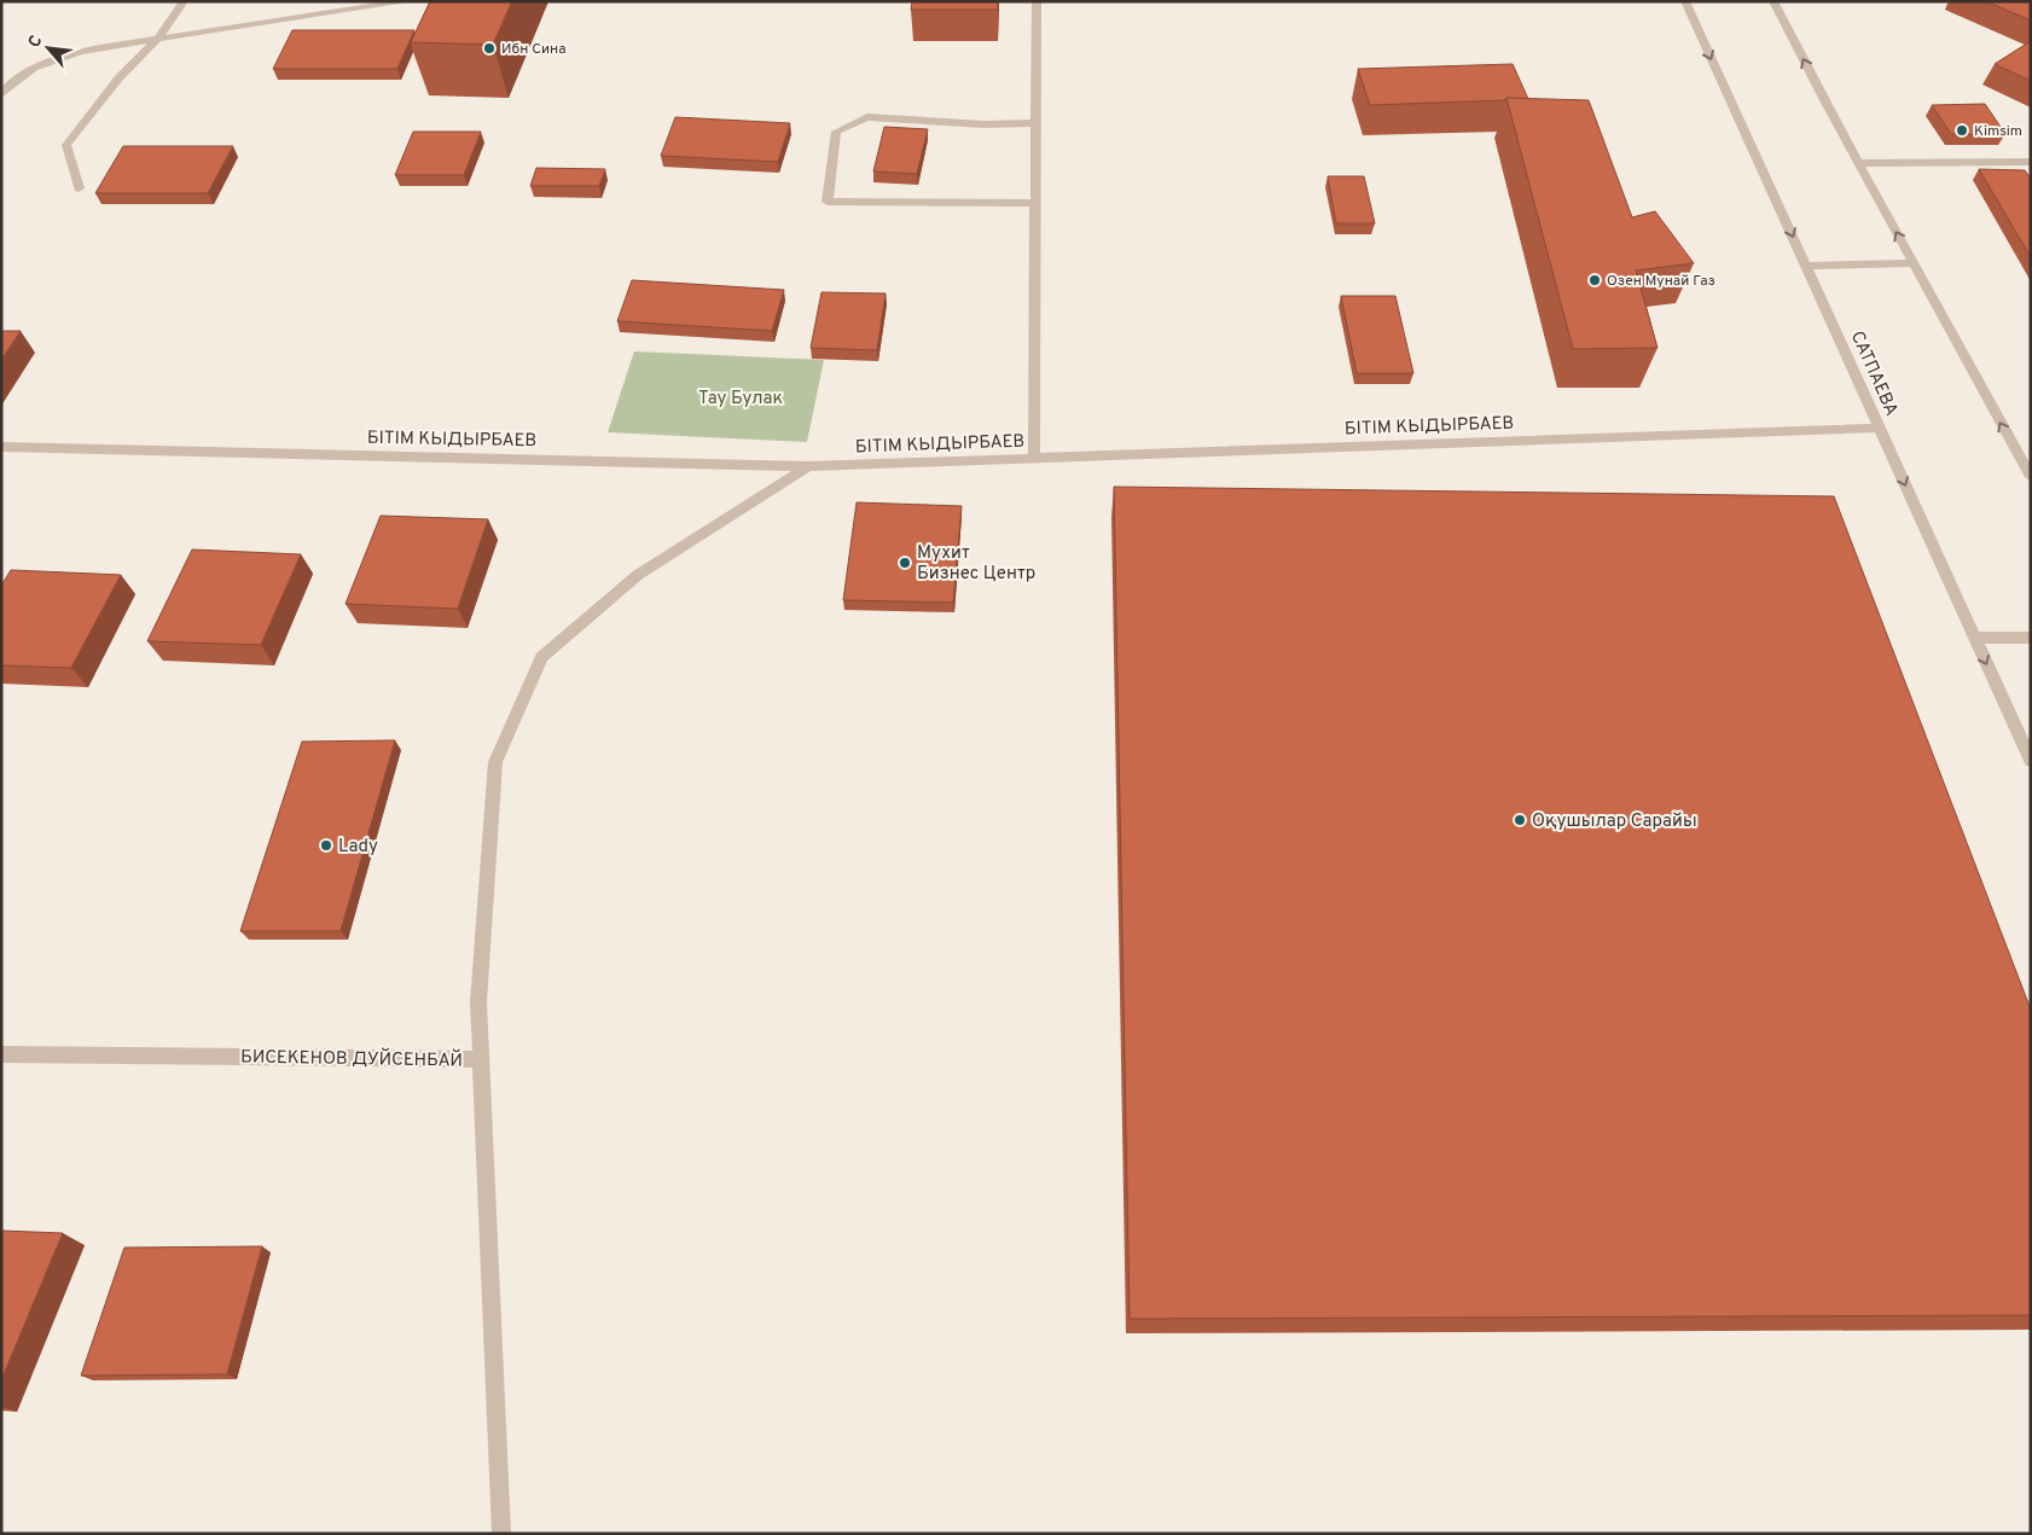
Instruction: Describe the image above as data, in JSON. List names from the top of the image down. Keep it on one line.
{"streets":{"street":["САТПАЕВА","БIТIМ КЫДЫРБАЕВ","БИСЕКЕНОВ ДУЙСЕНБАЙ"]},"crossings":[["САТПАЕВА","БIТIМ КЫДЫРБАЕВ"]],"parks":["Тау Булак"],"places":["Ибн Сина","Kimsim","Озен Мунай Газ","Мухит Бизнес Центр","Оқушылар Сарайы","Lady"],"north":"top left"}
